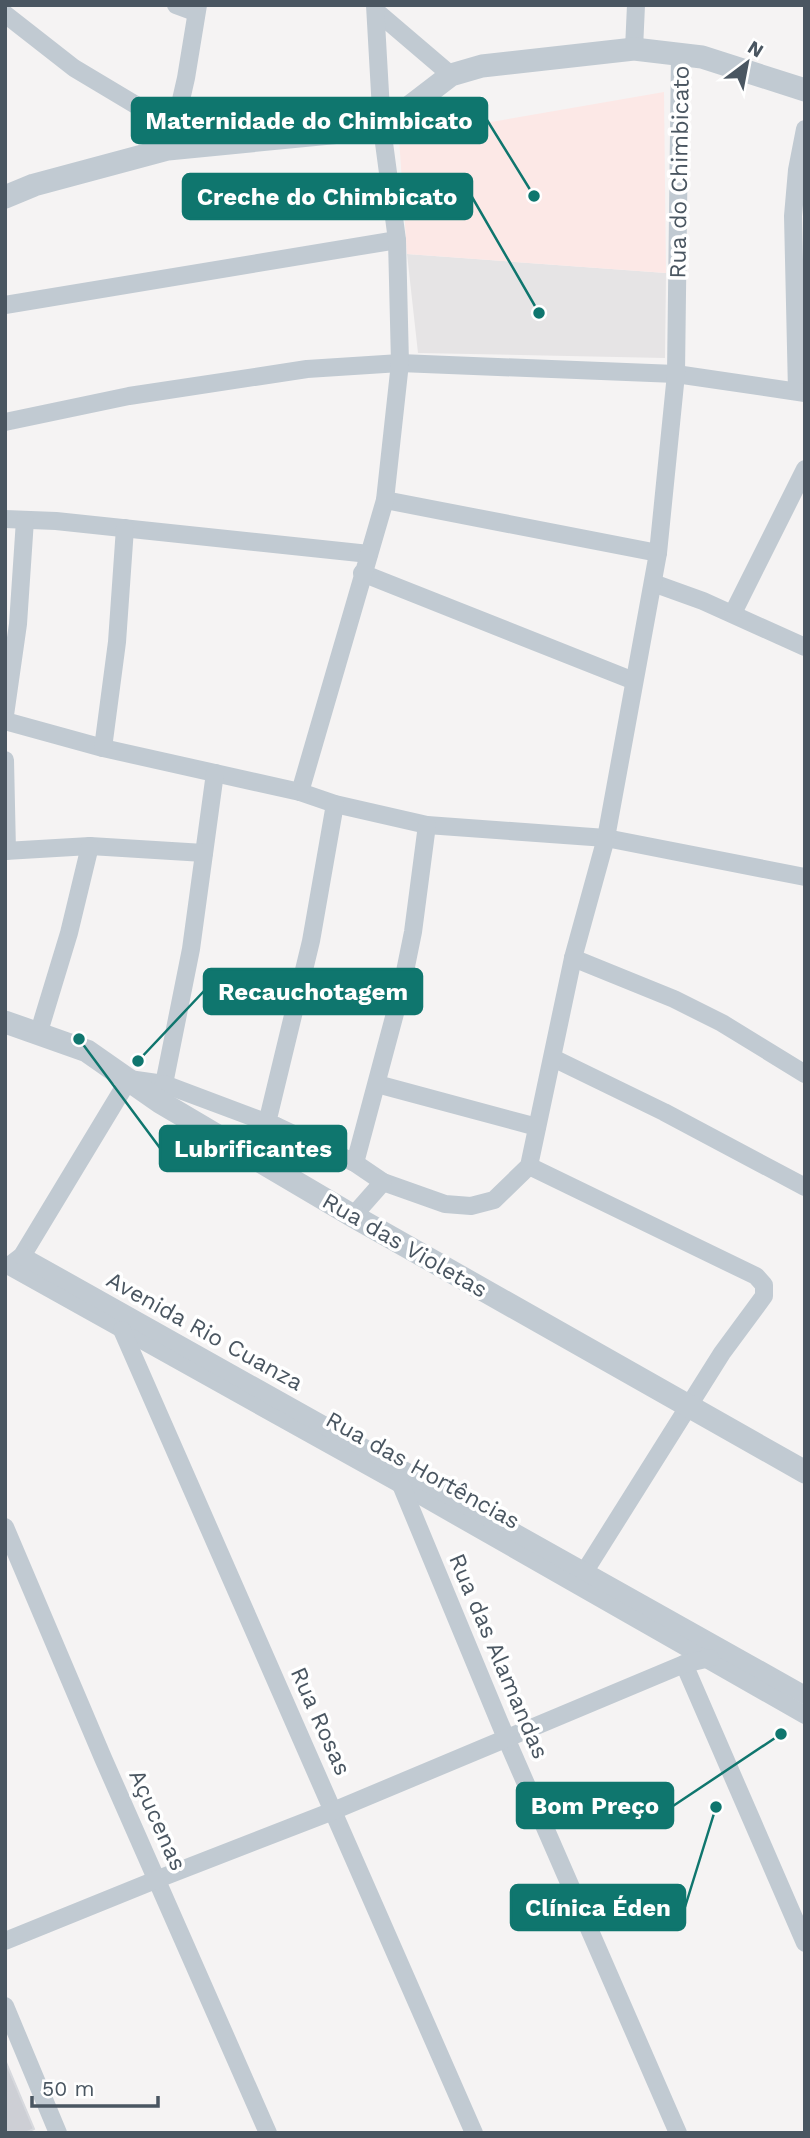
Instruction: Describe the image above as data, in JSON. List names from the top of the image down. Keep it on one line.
{"streets":{"street":["Rua do Chimbicato","Rua das Violetas","Avenida Rio Cuanza","Rua das Hortências","Rua das Alamandas","Rua Rosas","Açucenas"]},"crossings":[["Avenida Rio Cuanza","Rua das Hortências"],["Avenida Rio Cuanza","Rua das Alamandas"],["Rua das Hortências","Rua das Alamandas"],["Rua das Hortências","Rua Rosas"]],"places":["Maternidade do Chimbicato","Creche do Chimbicato","Lubrificantes","Recauchotagem","Bom Preço","Clínica Éden"],"scale_bar":"50 m","north":"top right"}
